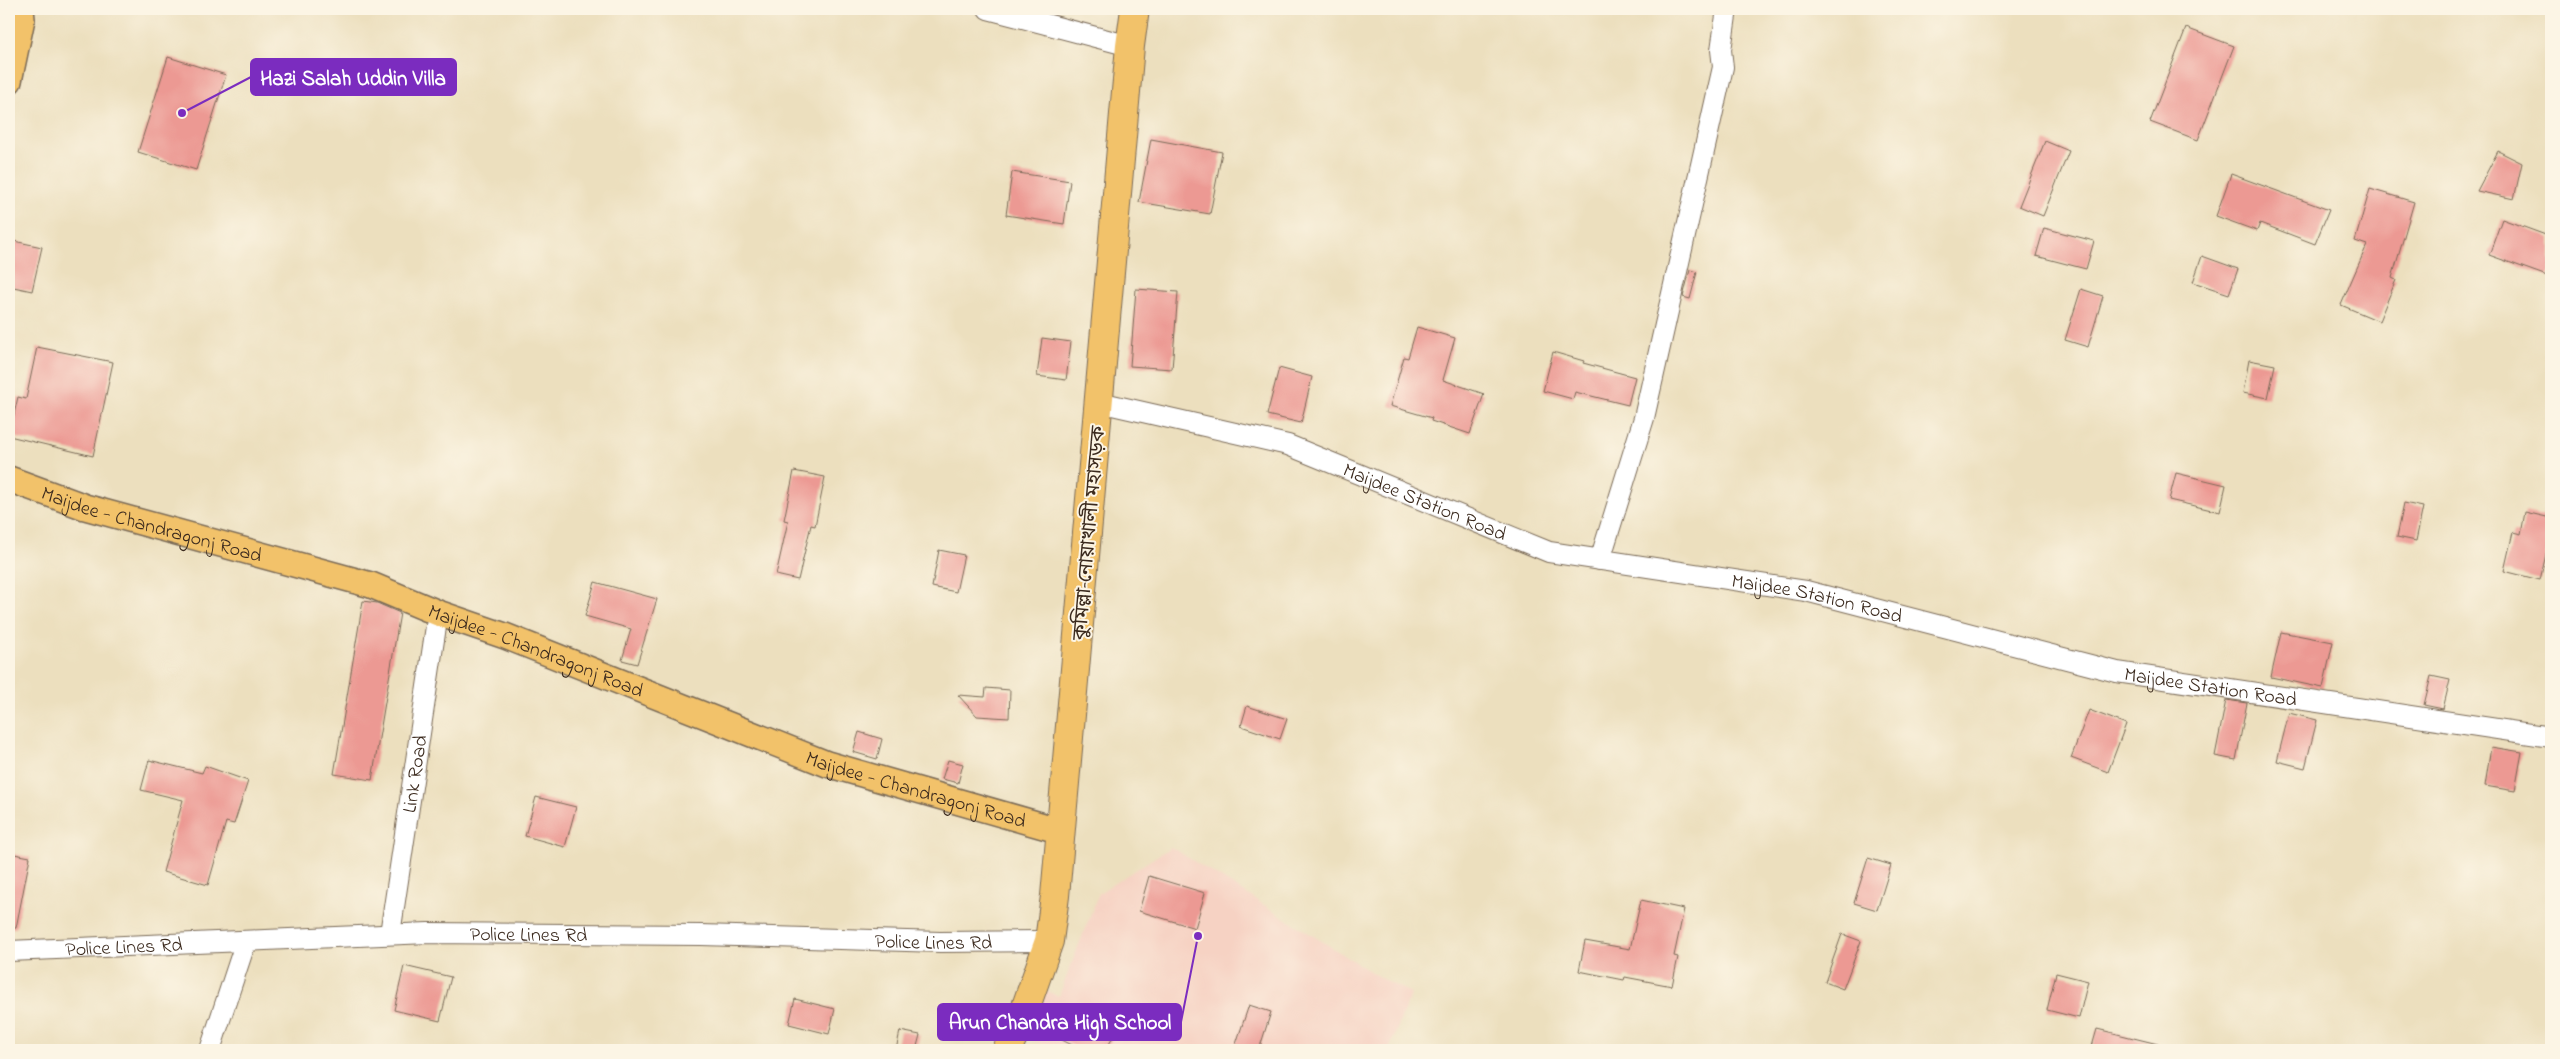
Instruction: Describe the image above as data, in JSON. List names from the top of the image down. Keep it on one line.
{"streets":{"highway":["কুমিল্লা–নোয়াখালী মহাসড়ক"],"main road":["Maijdee - Chandragonj Road"],"street":["Maijdee Station Road","Link Road","Police Lines Rd"]},"crossings":[["Maijdee Station Road","কুমিল্লা–নোয়াখালী মহাসড়ক"],["Maijdee - Chandragonj Road","কুমিল্লা–নোয়াখালী মহাসড়ক"],["Maijdee - Chandragonj Road","Link Road"],["কুমিল্লা–নোয়াখালী মহাসড়ক","Police Lines Rd"],["Link Road","Police Lines Rd"]],"places":["Hazi Salah Uddin Villa","Arun Chandra High School"]}
